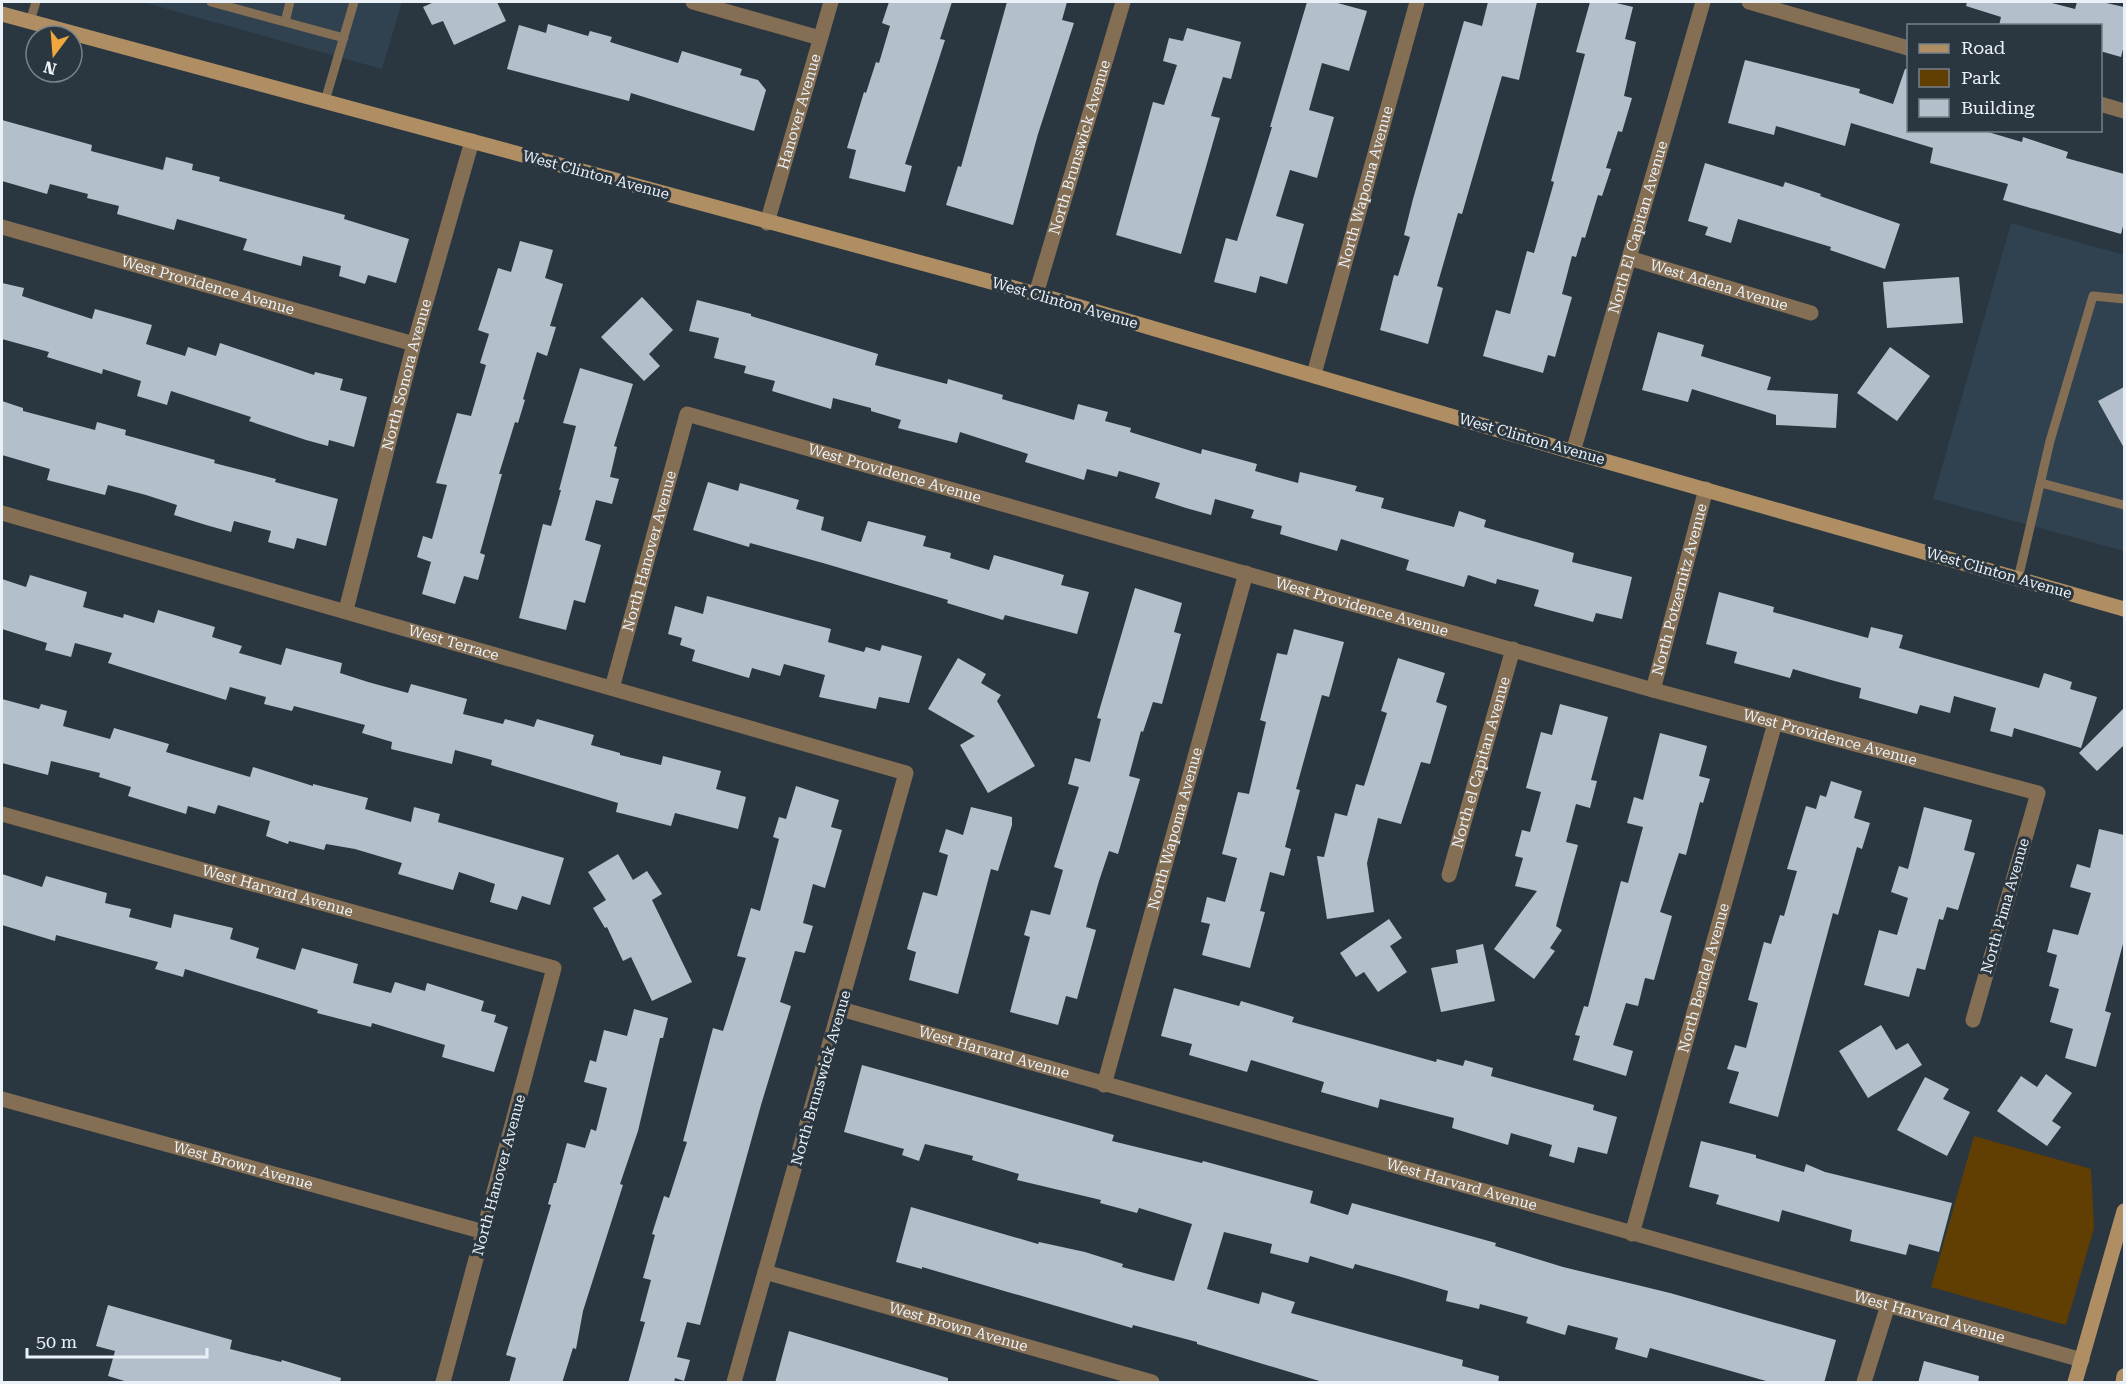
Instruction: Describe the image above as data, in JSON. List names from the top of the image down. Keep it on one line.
{"streets":{"main road":["West Clinton Avenue"],"street":["Hanover Avenue","North Brunswick Avenue","North Wapoma Avenue","North El Capitan Avenue","West Providence Avenue","West Adena Avenue","North Sonora Avenue","North Hanover Avenue","North Potzernitz Avenue","West Terrace","North el Capitan Avenue","West Harvard Avenue","North Pima Avenue","North Bendel Avenue","West Brown Avenue"]},"crossings":[["Hanover Avenue","West Clinton Avenue"],["North Brunswick Avenue","West Clinton Avenue"],["North Brunswick Avenue","West Terrace"],["North Brunswick Avenue","West Harvard Avenue"],["North Brunswick Avenue","West Brown Avenue"],["West Clinton Avenue","North Wapoma Avenue"],["West Clinton Avenue","North El Capitan Avenue"],["West Clinton Avenue","North Sonora Avenue"],["West Clinton Avenue","North Potzernitz Avenue"],["North Wapoma Avenue","West Providence Avenue"],["North Wapoma Avenue","West Harvard Avenue"],["North El Capitan Avenue","West Adena Avenue"],["West Providence Avenue","North Sonora Avenue"],["West Providence Avenue","North Hanover Avenue"],["West Providence Avenue","North Potzernitz Avenue"],["West Providence Avenue","North el Capitan Avenue"],["West Providence Avenue","North Pima Avenue"],["West Providence Avenue","North Bendel Avenue"],["North Sonora Avenue","West Terrace"],["North Hanover Avenue","West Terrace"],["North Hanover Avenue","West Harvard Avenue"],["North Hanover Avenue","West Brown Avenue"],["West Harvard Avenue","North Bendel Avenue"]],"legend":["Road","Park","Building"],"scale_bar":"50 m","north":"bottom"}
